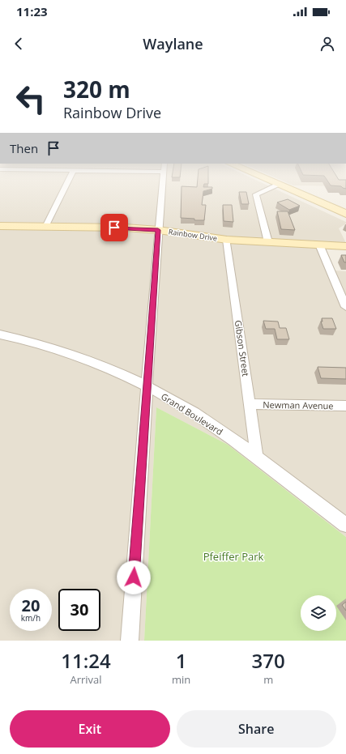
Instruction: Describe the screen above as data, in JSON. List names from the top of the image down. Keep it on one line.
{"streets":{"main road":["Rainbow Drive"],"street":["Gibson Street","Newman Avenue","Grand Boulevard"]},"crossings":[["Rainbow Drive","Gibson Street"],["Gibson Street","Newman Avenue"],["Gibson Street","Grand Boulevard"]],"parks":["Pfeiffer Park"],"page":{"status":"11:23","header":"Waylane","turn":["320 m","Rainbow Drive"],"then":"Then","speed":"20 km/h","limit":"30","eta":["11:24","Arrival","1","min","370","m"],"buttons":["Exit","Share"]}}
